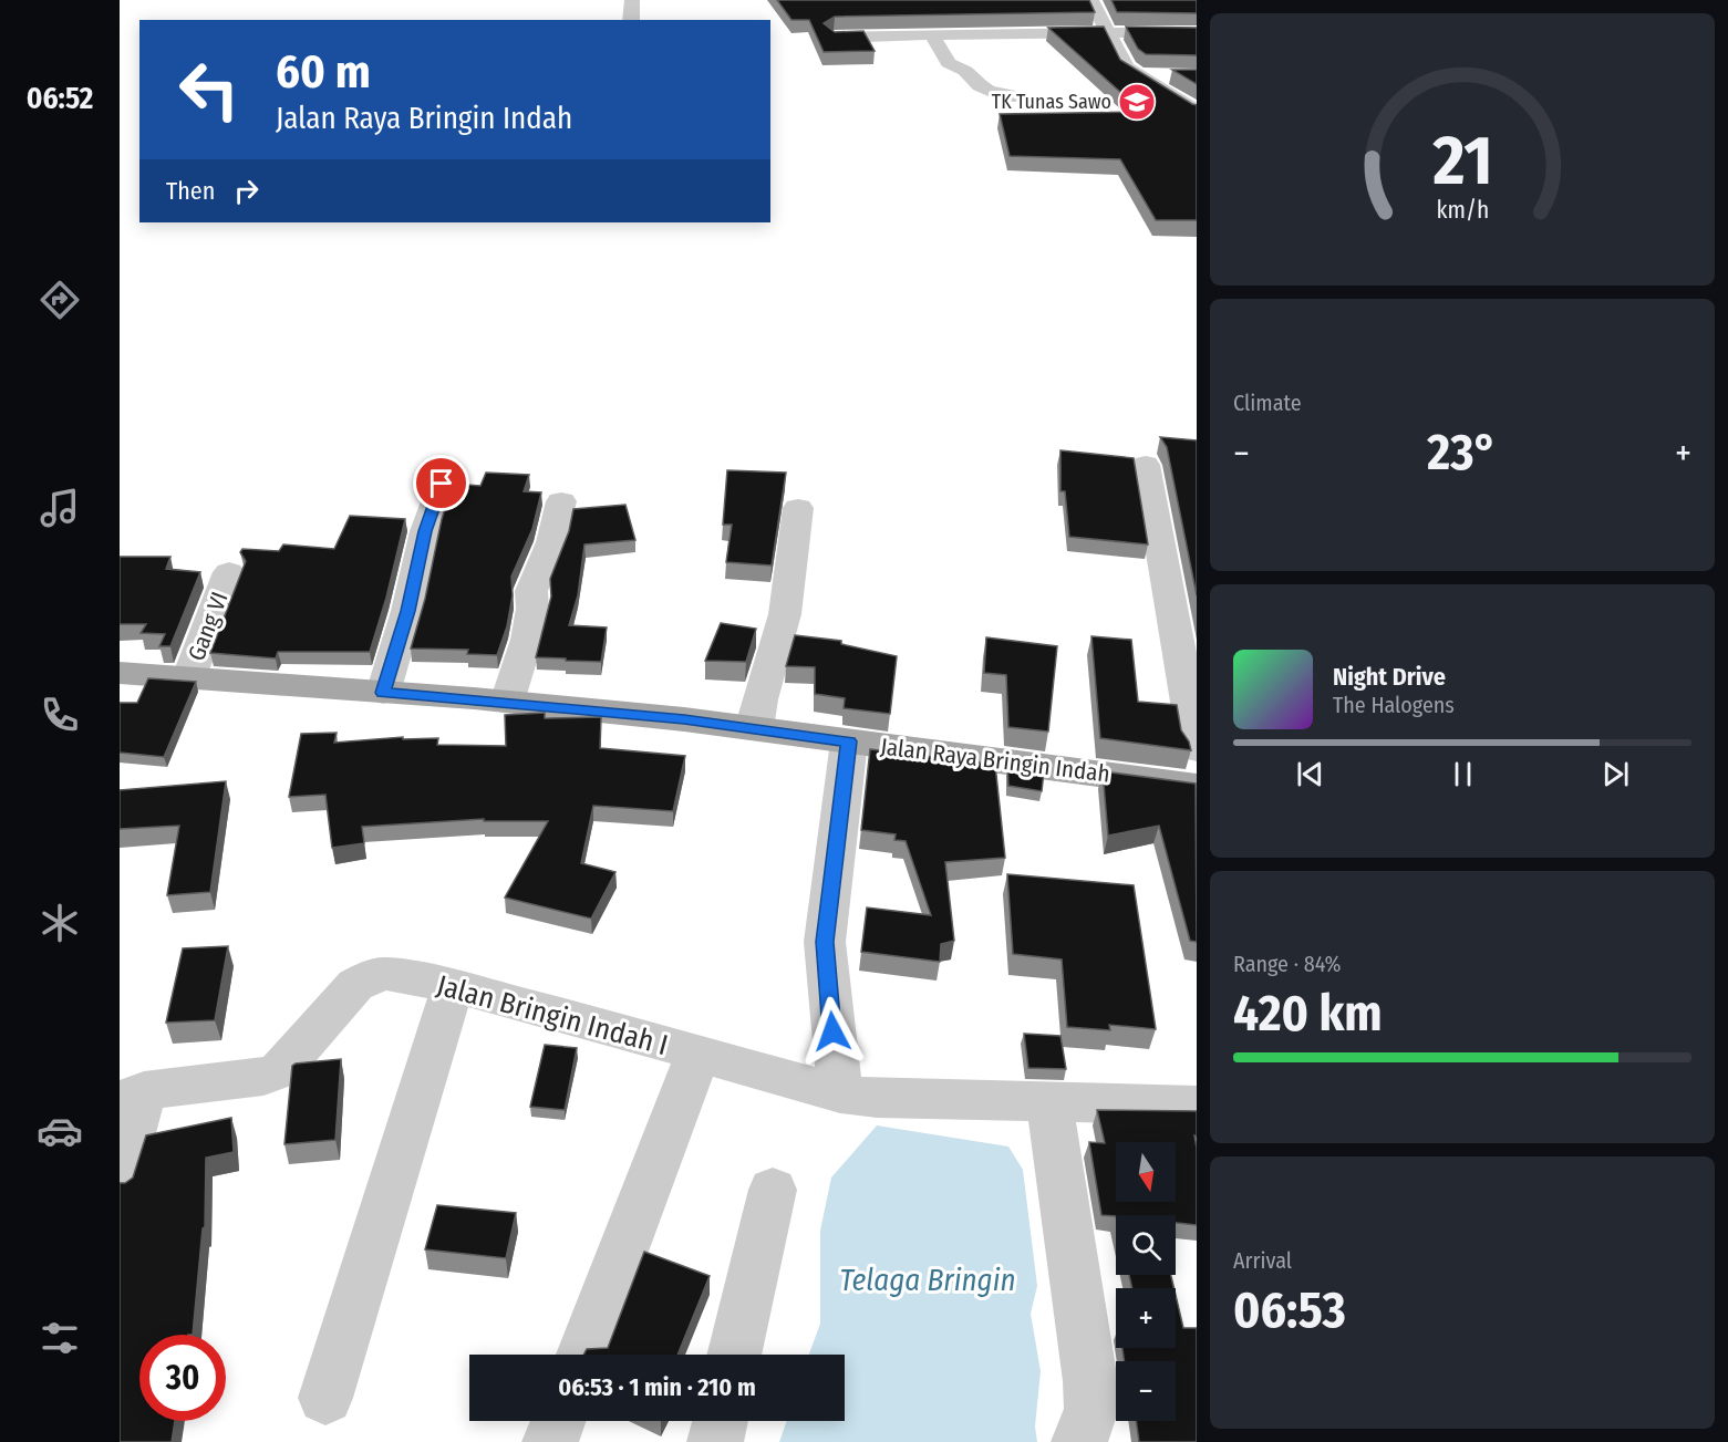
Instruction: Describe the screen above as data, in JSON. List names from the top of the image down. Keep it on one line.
{"streets":{"main road":["Jalan Raya Bringin Indah"],"street":["Gang VI","Jalan Bringin Indah I"]},"crossings":[["Gang VI","Jalan Raya Bringin Indah"]],"water":["Telaga Bringin"],"places":{"school or university":["TK Tunas Sawo"]},"north":"bottom","page":{"tabs":"06:52","turn":["60 m","Jalan Raya Bringin Indah"],"then":"Then","tile":["Climate",["Range · 84%","420 km"],["Arrival","06:53"]],"heat":["−","23°","+"],"song":["Night Drive","The Halogens"],"map_buttons":["+","−"],"limit":"30","trip":"06:53 · 1 min · 210 m","gauge":["21","km/h"]}}
